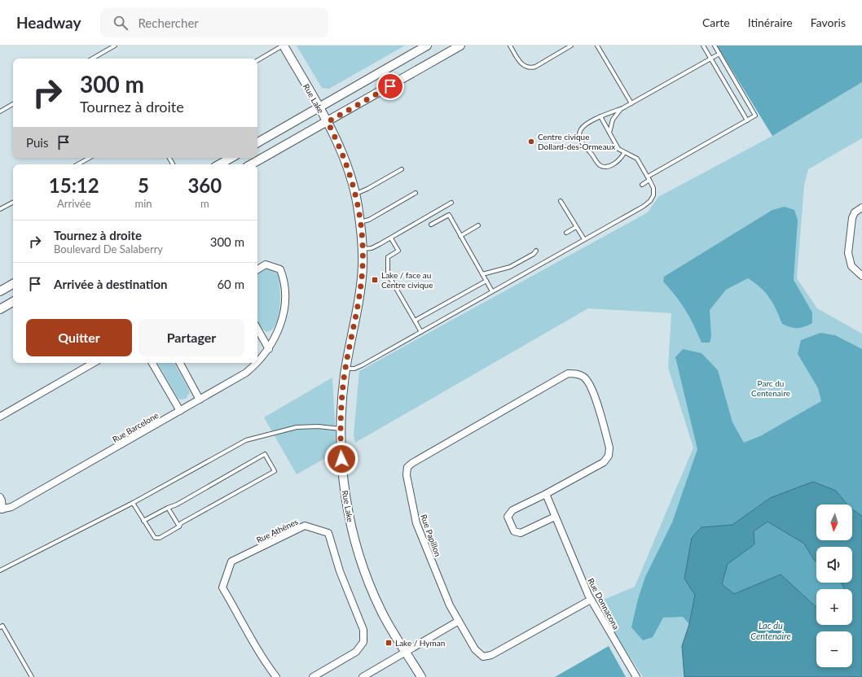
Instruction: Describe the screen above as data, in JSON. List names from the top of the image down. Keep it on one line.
{"streets":{"street":["Rue Lake","Rue Barcelone","Rue Athènes","Rue Papillon","Rue Donnacona"]},"crossings":[["Rue Papillon","Rue Donnacona"]],"water":["Lac du Centenaire"],"parks":["Parc du Centenaire"],"places":{"other":["Centre civique Dollard-des-Ormeaux"],"transit":["Lake / face au Centre civique","Lake / Hyman"]},"north":"bottom","page":{"header":"Headway","search":"Rechercher","nav":["Carte","Itinéraire","Favoris"],"turn":["300 m","Tournez à droite"],"then":"Puis","eta":["15:12","Arrivée","5","min","360","m"],"list":[{"name":"Tournez à droite","note":"Boulevard De Salaberry","value":"300 m"},{"name":"Arrivée à destination","value":"60 m"}],"buttons":["Quitter","Partager"],"map_buttons":["+","−"]}}
